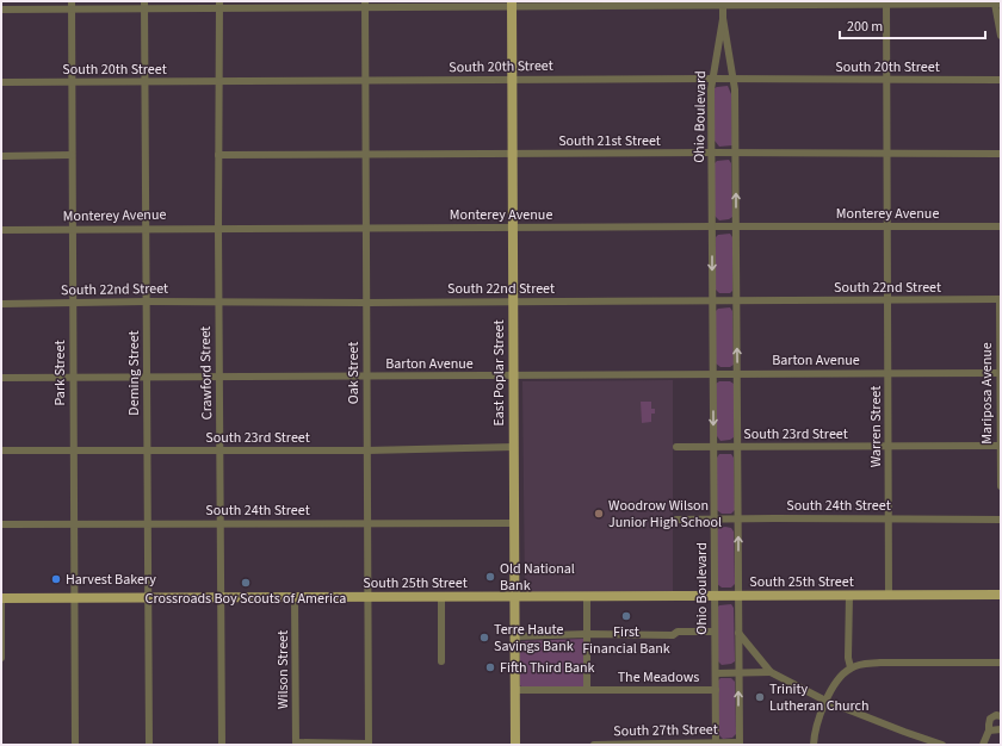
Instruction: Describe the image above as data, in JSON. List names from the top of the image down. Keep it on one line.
{"streets":{"main road":["East Poplar Street","South 25th Street"],"street":["South 20th Street","Ohio Boulevard","South 21st Street","Monterey Avenue","South 22nd Street","Barton Avenue","Park Street","Deming Street","Crawford Street","Oak Street","Mariposa Avenue","Warren Street","South 23rd Street","South 24th Street","Wilson Street","The Meadows","South 27th Street"]},"crossings":[["South 20th Street","Ohio Boulevard"],["South 20th Street","Park Street"],["South 20th Street","Deming Street"],["South 20th Street","Crawford Street"],["South 20th Street","Oak Street"],["South 20th Street","East Poplar Street"],["South 20th Street","Warren Street"],["Ohio Boulevard","South 21st Street"],["Ohio Boulevard","Monterey Avenue"],["Ohio Boulevard","South 22nd Street"],["Ohio Boulevard","Barton Avenue"],["Ohio Boulevard","South 23rd Street"],["Ohio Boulevard","South 24th Street"],["Ohio Boulevard","South 25th Street"],["Ohio Boulevard","The Meadows"],["Ohio Boulevard","South 27th Street"],["South 21st Street","Crawford Street"],["South 21st Street","Oak Street"],["South 21st Street","East Poplar Street"],["South 21st Street","Warren Street"],["Monterey Avenue","Park Street"],["Monterey Avenue","Deming Street"],["Monterey Avenue","Crawford Street"],["Monterey Avenue","Oak Street"],["Monterey Avenue","East Poplar Street"],["Monterey Avenue","Warren Street"],["South 22nd Street","Park Street"],["South 22nd Street","Deming Street"],["South 22nd Street","Crawford Street"],["South 22nd Street","Oak Street"],["South 22nd Street","East Poplar Street"],["South 22nd Street","Mariposa Avenue"],["South 22nd Street","Warren Street"],["Barton Avenue","Park Street"],["Barton Avenue","Deming Street"],["Barton Avenue","Crawford Street"],["Barton Avenue","Oak Street"],["Barton Avenue","East Poplar Street"],["Barton Avenue","Mariposa Avenue"],["Barton Avenue","Warren Street"],["Park Street","South 23rd Street"],["Park Street","South 24th Street"],["Park Street","South 25th Street"],["Deming Street","South 23rd Street"],["Deming Street","South 24th Street"],["Deming Street","South 25th Street"],["Crawford Street","South 23rd Street"],["Crawford Street","South 24th Street"],["Crawford Street","South 25th Street"],["Oak Street","South 23rd Street"],["Oak Street","South 24th Street"],["Oak Street","South 25th Street"],["East Poplar Street","South 23rd Street"],["East Poplar Street","South 24th Street"],["East Poplar Street","South 25th Street"],["East Poplar Street","The Meadows"],["Mariposa Avenue","South 23rd Street"],["Warren Street","South 23rd Street"],["Warren Street","South 24th Street"],["Warren Street","South 25th Street"],["South 25th Street","Wilson Street"]],"places":["Woodrow Wilson Junior High School","Old National Bank","Harvest Bakery","Crossroads Boy Scouts of America","First Financial Bank","Terre Haute Savings Bank","Fifth Third Bank","Trinity Lutheran Church"],"scale_bar":"200 m"}
